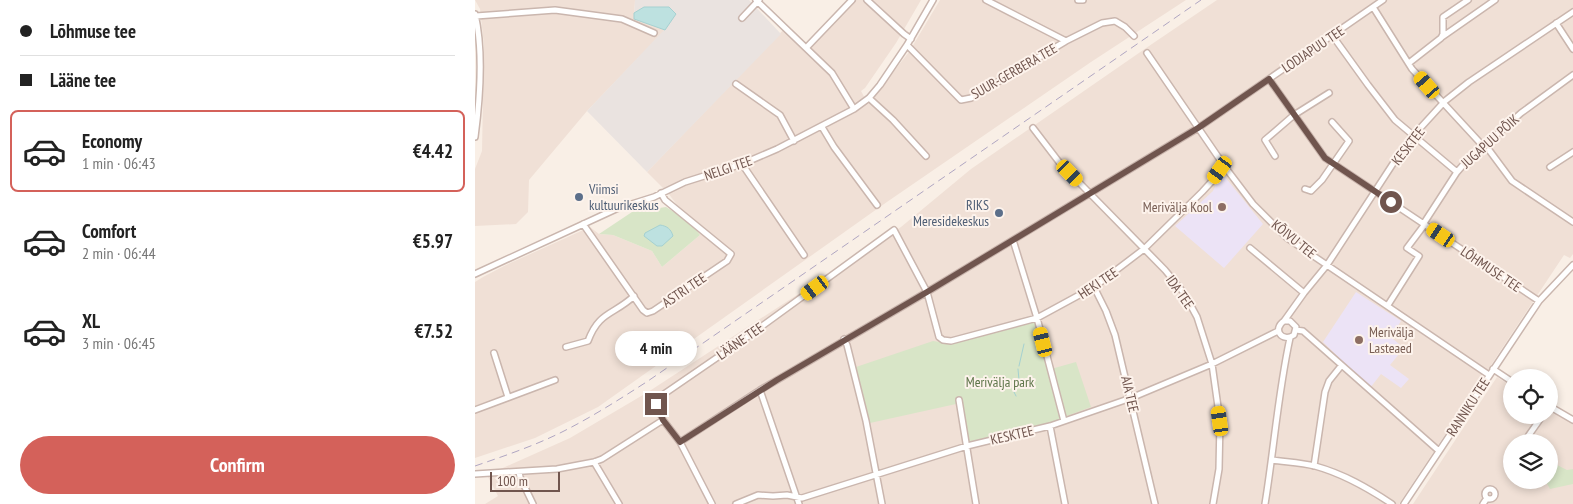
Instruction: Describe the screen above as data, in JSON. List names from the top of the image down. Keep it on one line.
{"streets":{"street":["LODJAPUU TEE","SUUR-GERBERA TEE","JUGAPUU PÕIK","KESKTEE","NELGI TEE","KÕIVU TEE","LÕHMUSE TEE","HEKI TEE","ASTRI TEE","IDA TEE","LÄÄNE TEE","AIA TEE","RANNIKU TEE"]},"crossings":[["LODJAPUU TEE","KÕIVU TEE"],["LODJAPUU TEE","LÕHMUSE TEE"],["LODJAPUU TEE","HEKI TEE"],["LODJAPUU TEE","IDA TEE"],["LODJAPUU TEE","LÄÄNE TEE"],["SUUR-GERBERA TEE","NELGI TEE"],["JUGAPUU PÕIK","KÕIVU TEE"],["JUGAPUU PÕIK","LÕHMUSE TEE"],["KESKTEE","KÕIVU TEE"],["KESKTEE","LÕHMUSE TEE"],["KESKTEE","IDA TEE"],["KESKTEE","AIA TEE"],["NELGI TEE","ASTRI TEE"],["KÕIVU TEE","HEKI TEE"],["KÕIVU TEE","RANNIKU TEE"],["LÕHMUSE TEE","RANNIKU TEE"],["HEKI TEE","IDA TEE"],["HEKI TEE","LÄÄNE TEE"],["HEKI TEE","AIA TEE"]],"parks":["Merivälja park"],"places":["Viimsi kultuurikeskus","Merivälja Kool","RIKS Meresidekeskus","Merivälja Lasteaed"],"scale_bar":"100 m","page":{"banner":["Lõhmuse tee","Lääne tee"],"list":[{"name":"Economy","note":"1 min · 06:43","value":"€4.42"},{"name":"Comfort","note":"2 min · 06:44","value":"€5.97"},{"name":"XL","note":"3 min · 06:45","value":"€7.52"}],"bubble":"4 min","buttons":"Confirm","scale":"100 m"}}
